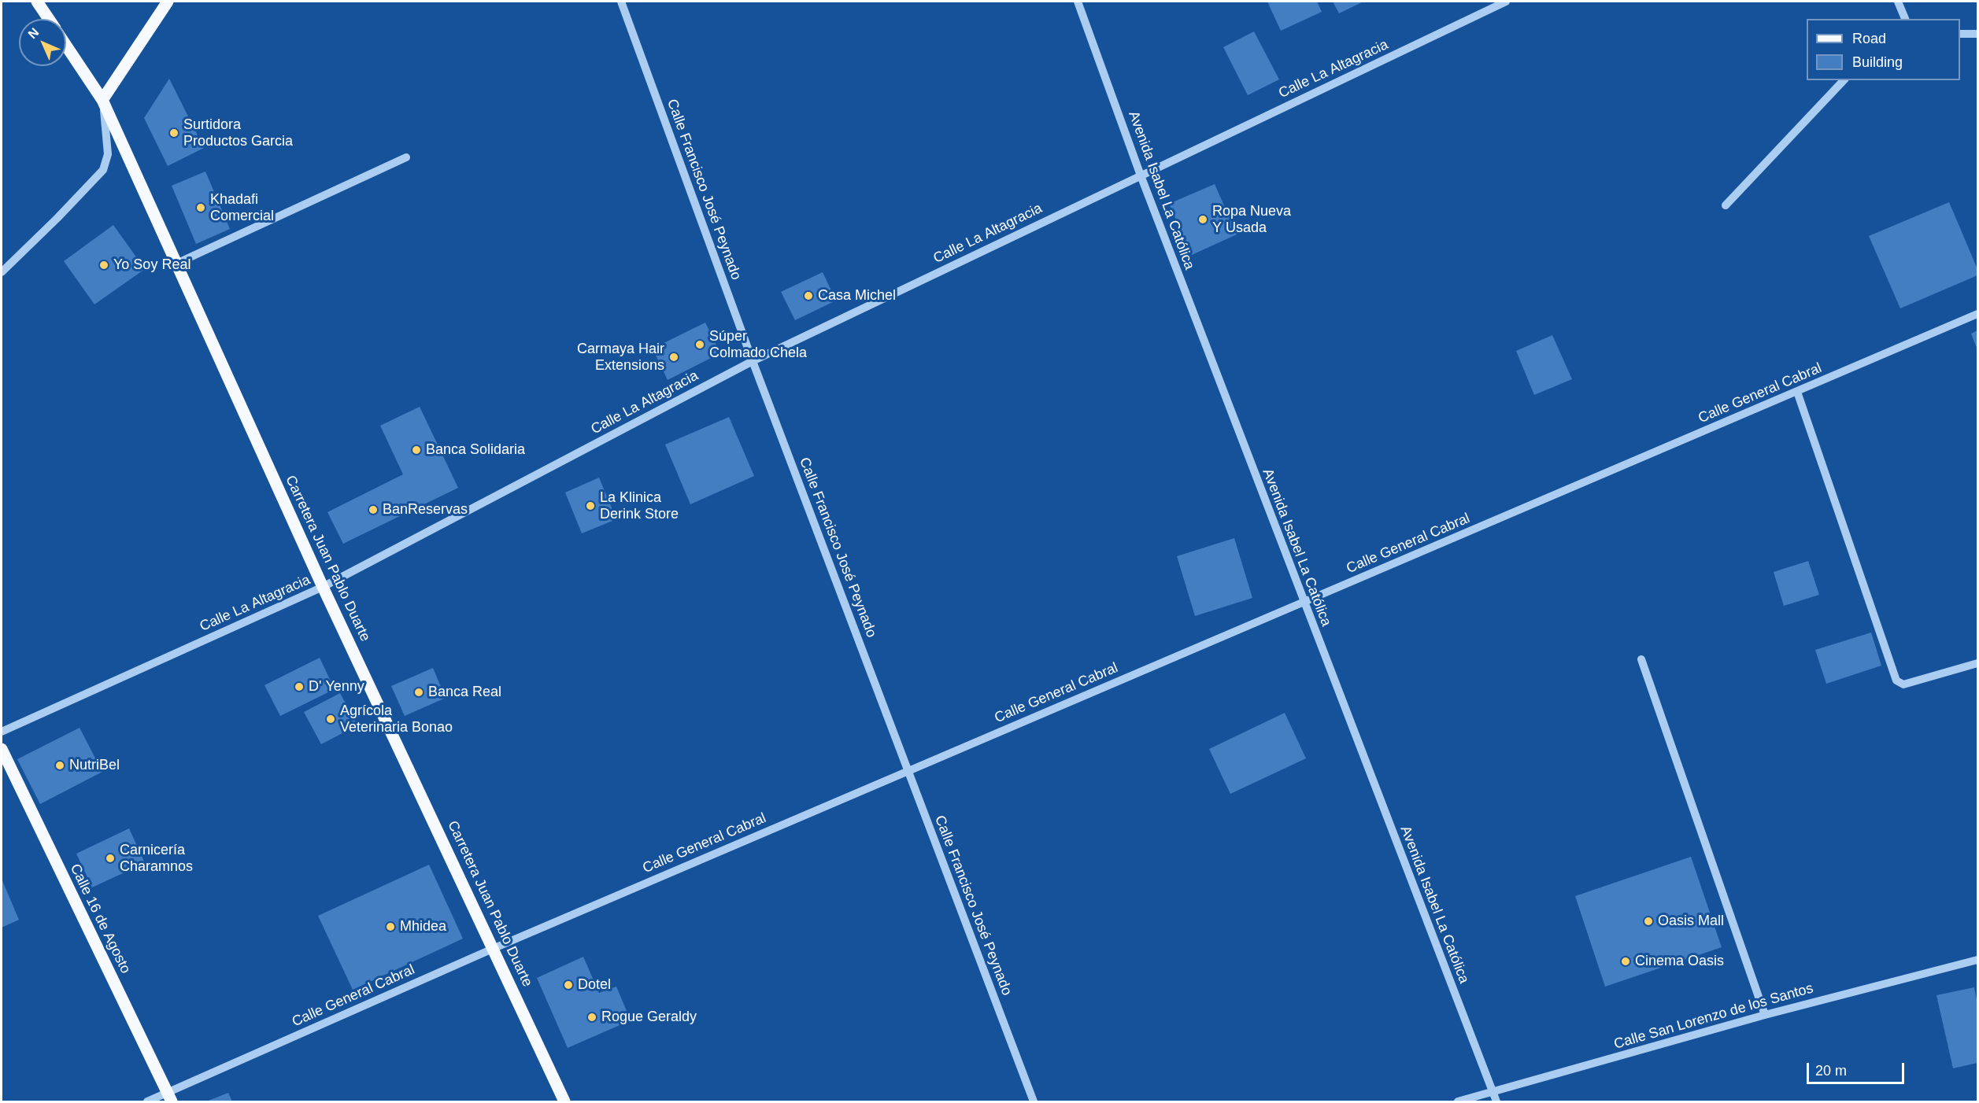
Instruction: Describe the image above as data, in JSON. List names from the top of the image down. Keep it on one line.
{"streets":{"main road":["Carretera Juan Pablo Duarte","Calle 16 de Agosto"],"street":["Calle La Altagracia","Calle Francisco José Peynado","Avenida Isabel La Católica","Calle General Cabral","Calle San Lorenzo de los Santos"]},"crossings":[["Calle La Altagracia","Calle Francisco José Peynado"],["Calle La Altagracia","Avenida Isabel La Católica"],["Calle La Altagracia","Carretera Juan Pablo Duarte"],["Calle Francisco José Peynado","Calle General Cabral"],["Avenida Isabel La Católica","Calle General Cabral"],["Avenida Isabel La Católica","Calle San Lorenzo de los Santos"],["Calle General Cabral","Carretera Juan Pablo Duarte"],["Calle General Cabral","Calle 16 de Agosto"]],"places":["Surtidora Productos Garcia","Khadafi Comercial","Ropa Nueva Y Usada","Yo Soy Real","Casa Michel","Súper Colmado Chela","Carmaya Hair Extensions","Banca Solidaria","La Klinica Derink Store","BanReservas","D' Yenny","Banca Real","Agrícola Veterinaria Bonao","NutriBel","Carnicería Charamnos","Oasis Mall","Mhidea","Cinema Oasis","Dotel","Rogue Geraldy"],"legend":["Road","Building"],"scale_bar":"20 m","north":"top left"}
